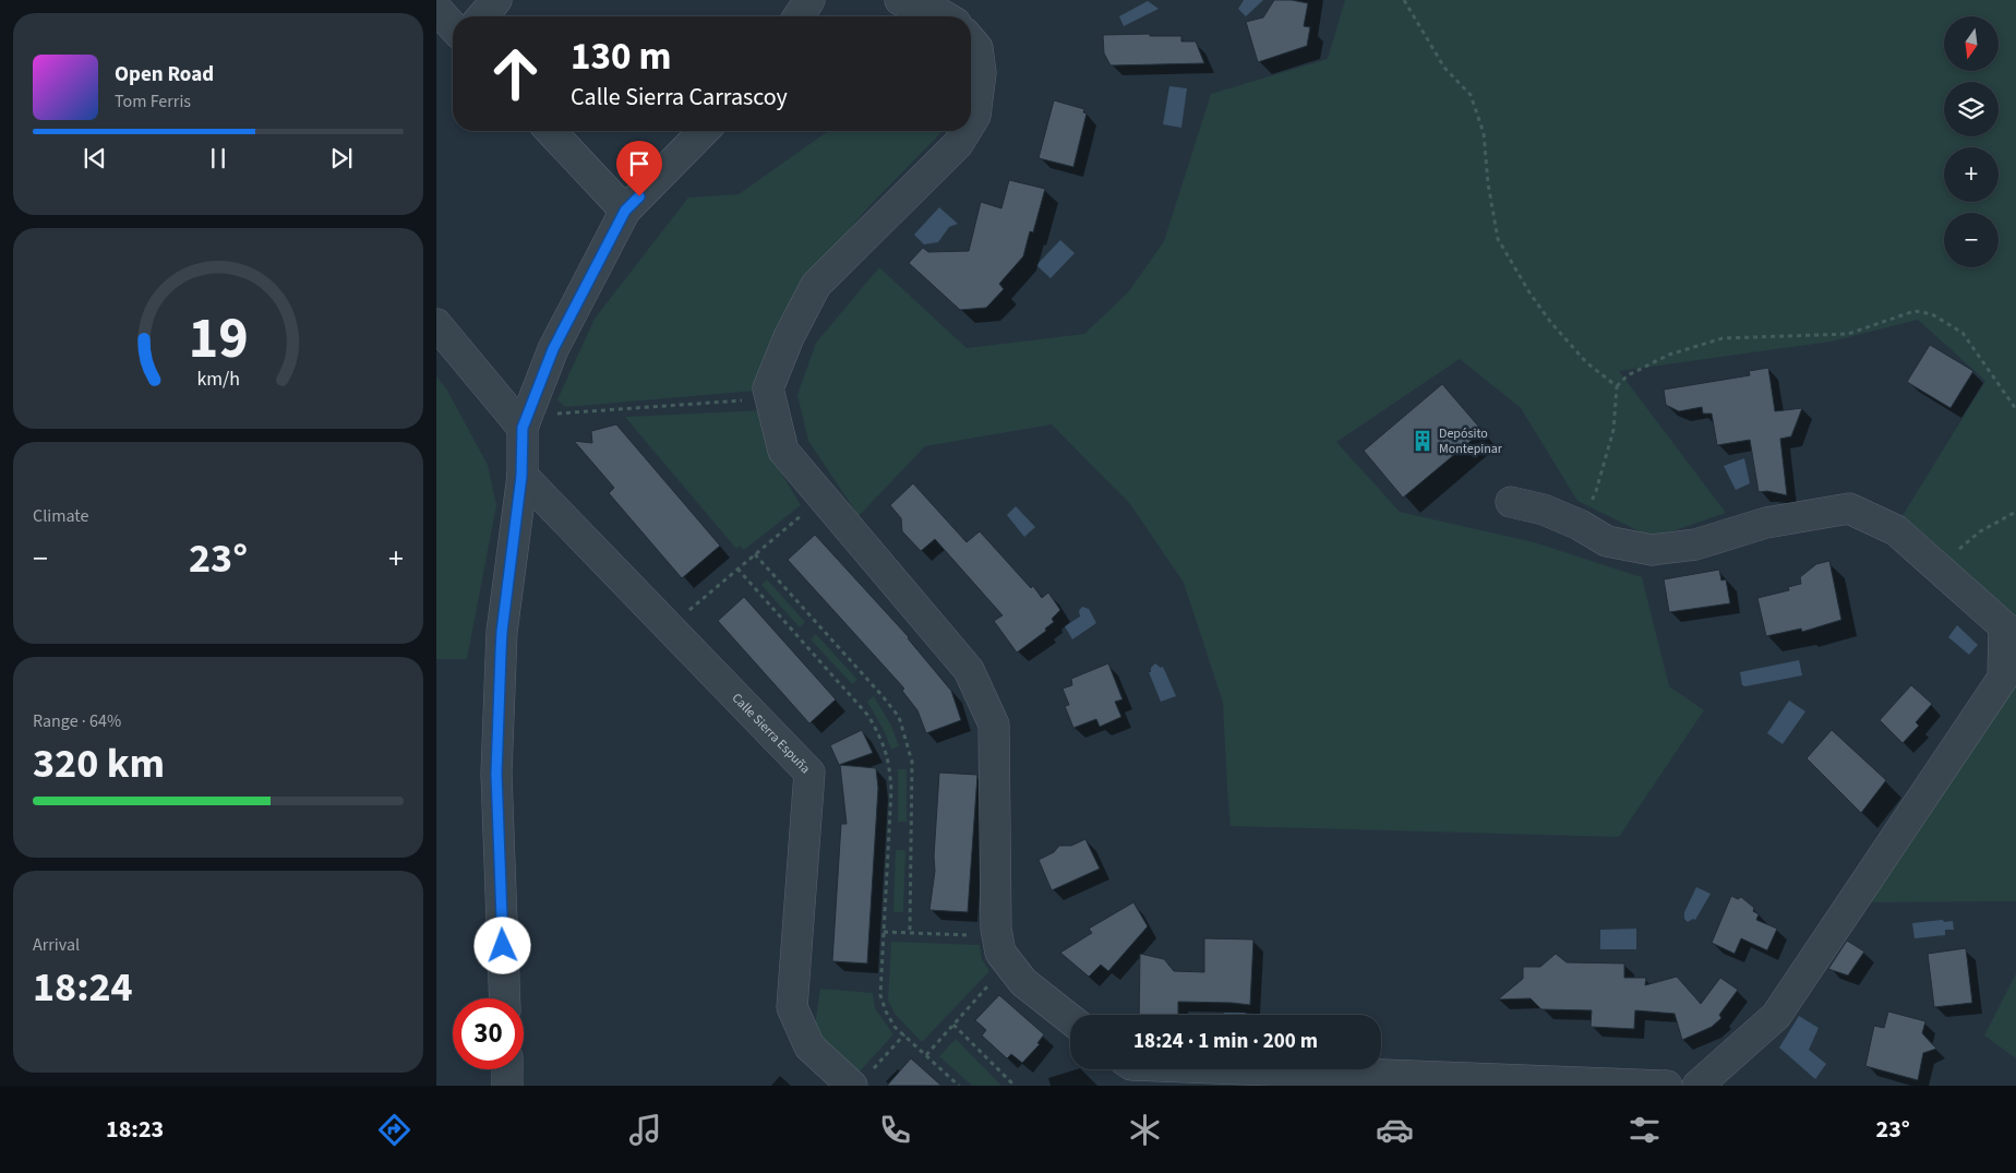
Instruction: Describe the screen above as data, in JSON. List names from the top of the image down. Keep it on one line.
{"streets":{"street":["Calle Sierra Espuña"]},"places":{"building":["Depósito Montepinar"]},"north":"bottom","page":{"map_buttons":["+","−"],"turn":["130 m","Calle Sierra Carrascoy"],"song":["Open Road","Tom Ferris"],"tile":["Climate",["Range · 64%","320 km"],["Arrival","18:24"]],"heat":["−","23°","+"],"limit":"30","trip":"18:24 · 1 min · 200 m","tabs":["18:23","23°"],"gauge":["19","km/h"]}}
